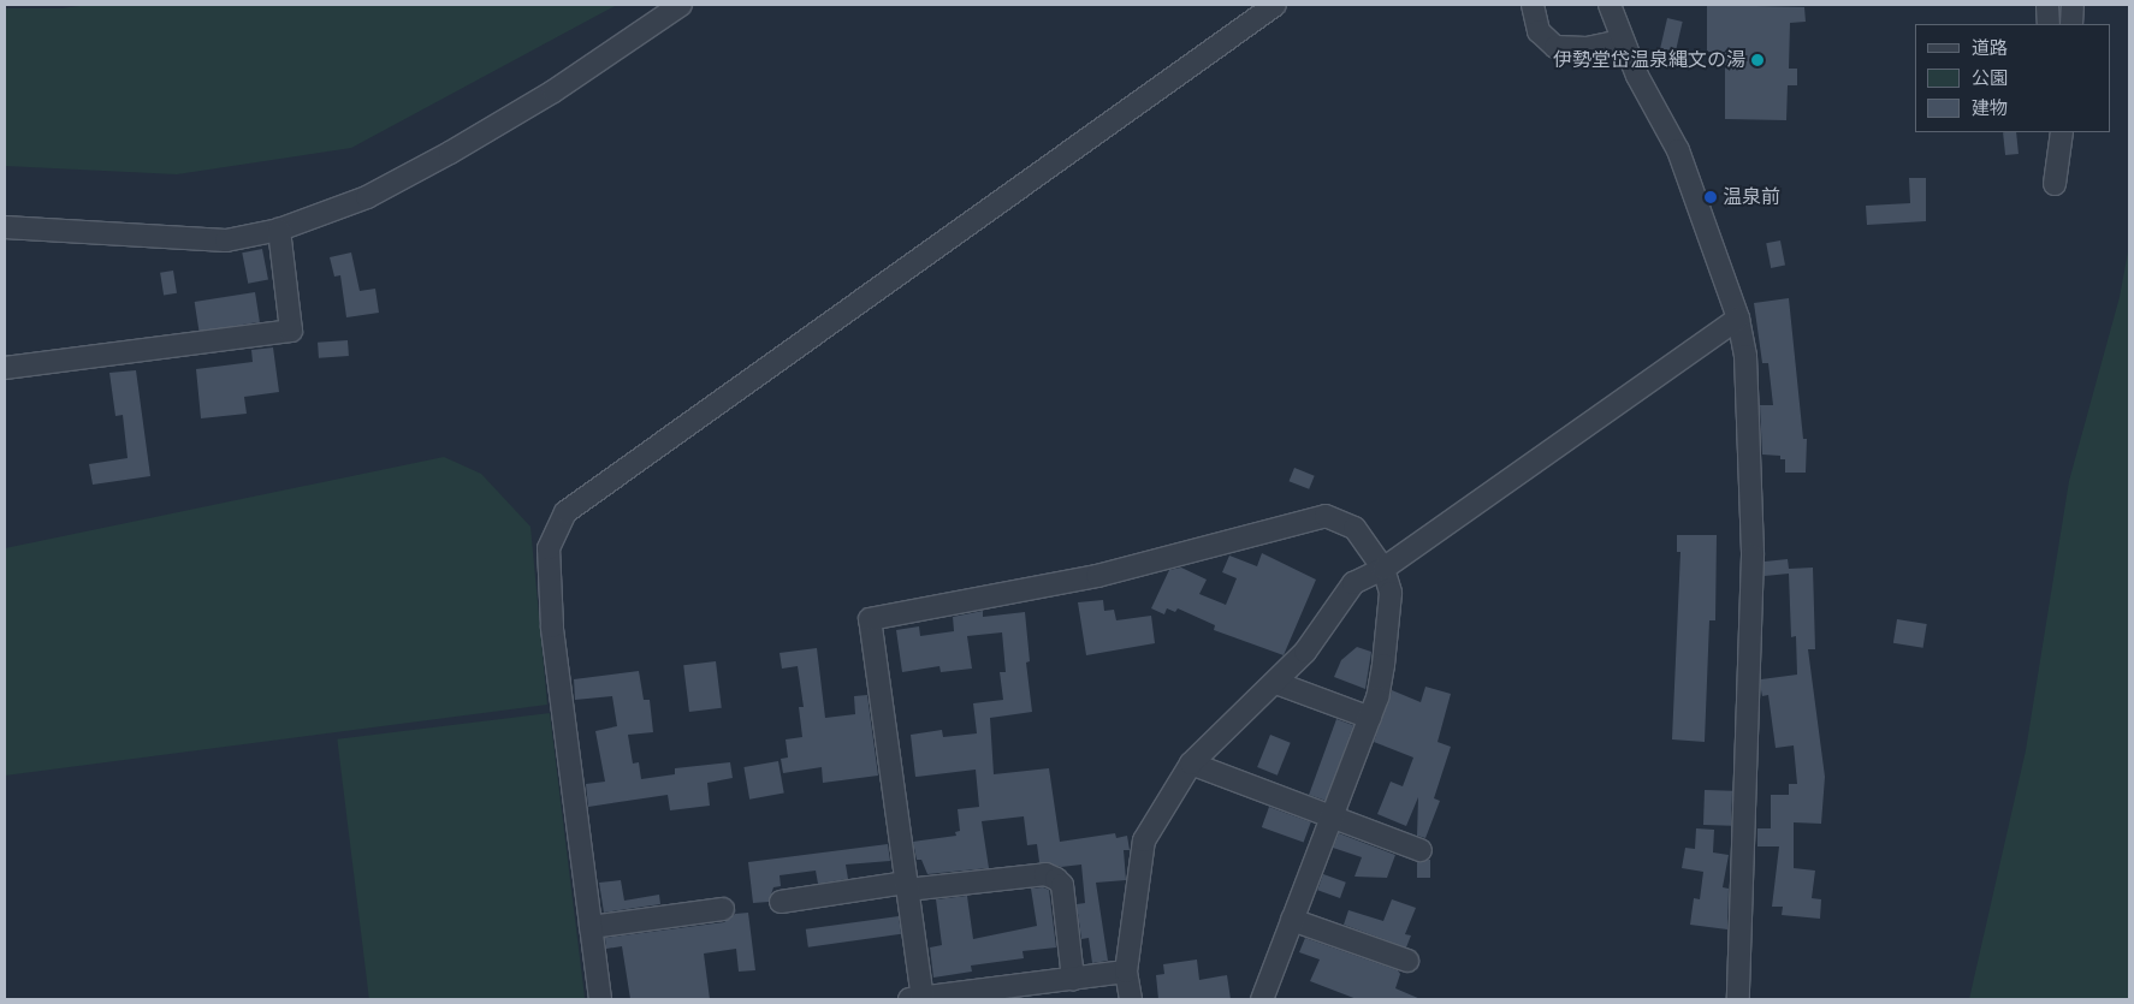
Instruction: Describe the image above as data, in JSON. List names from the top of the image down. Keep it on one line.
{"places":["伊勢堂岱温泉縄文の湯","温泉前"],"legend":["道路","公園","建物"]}
